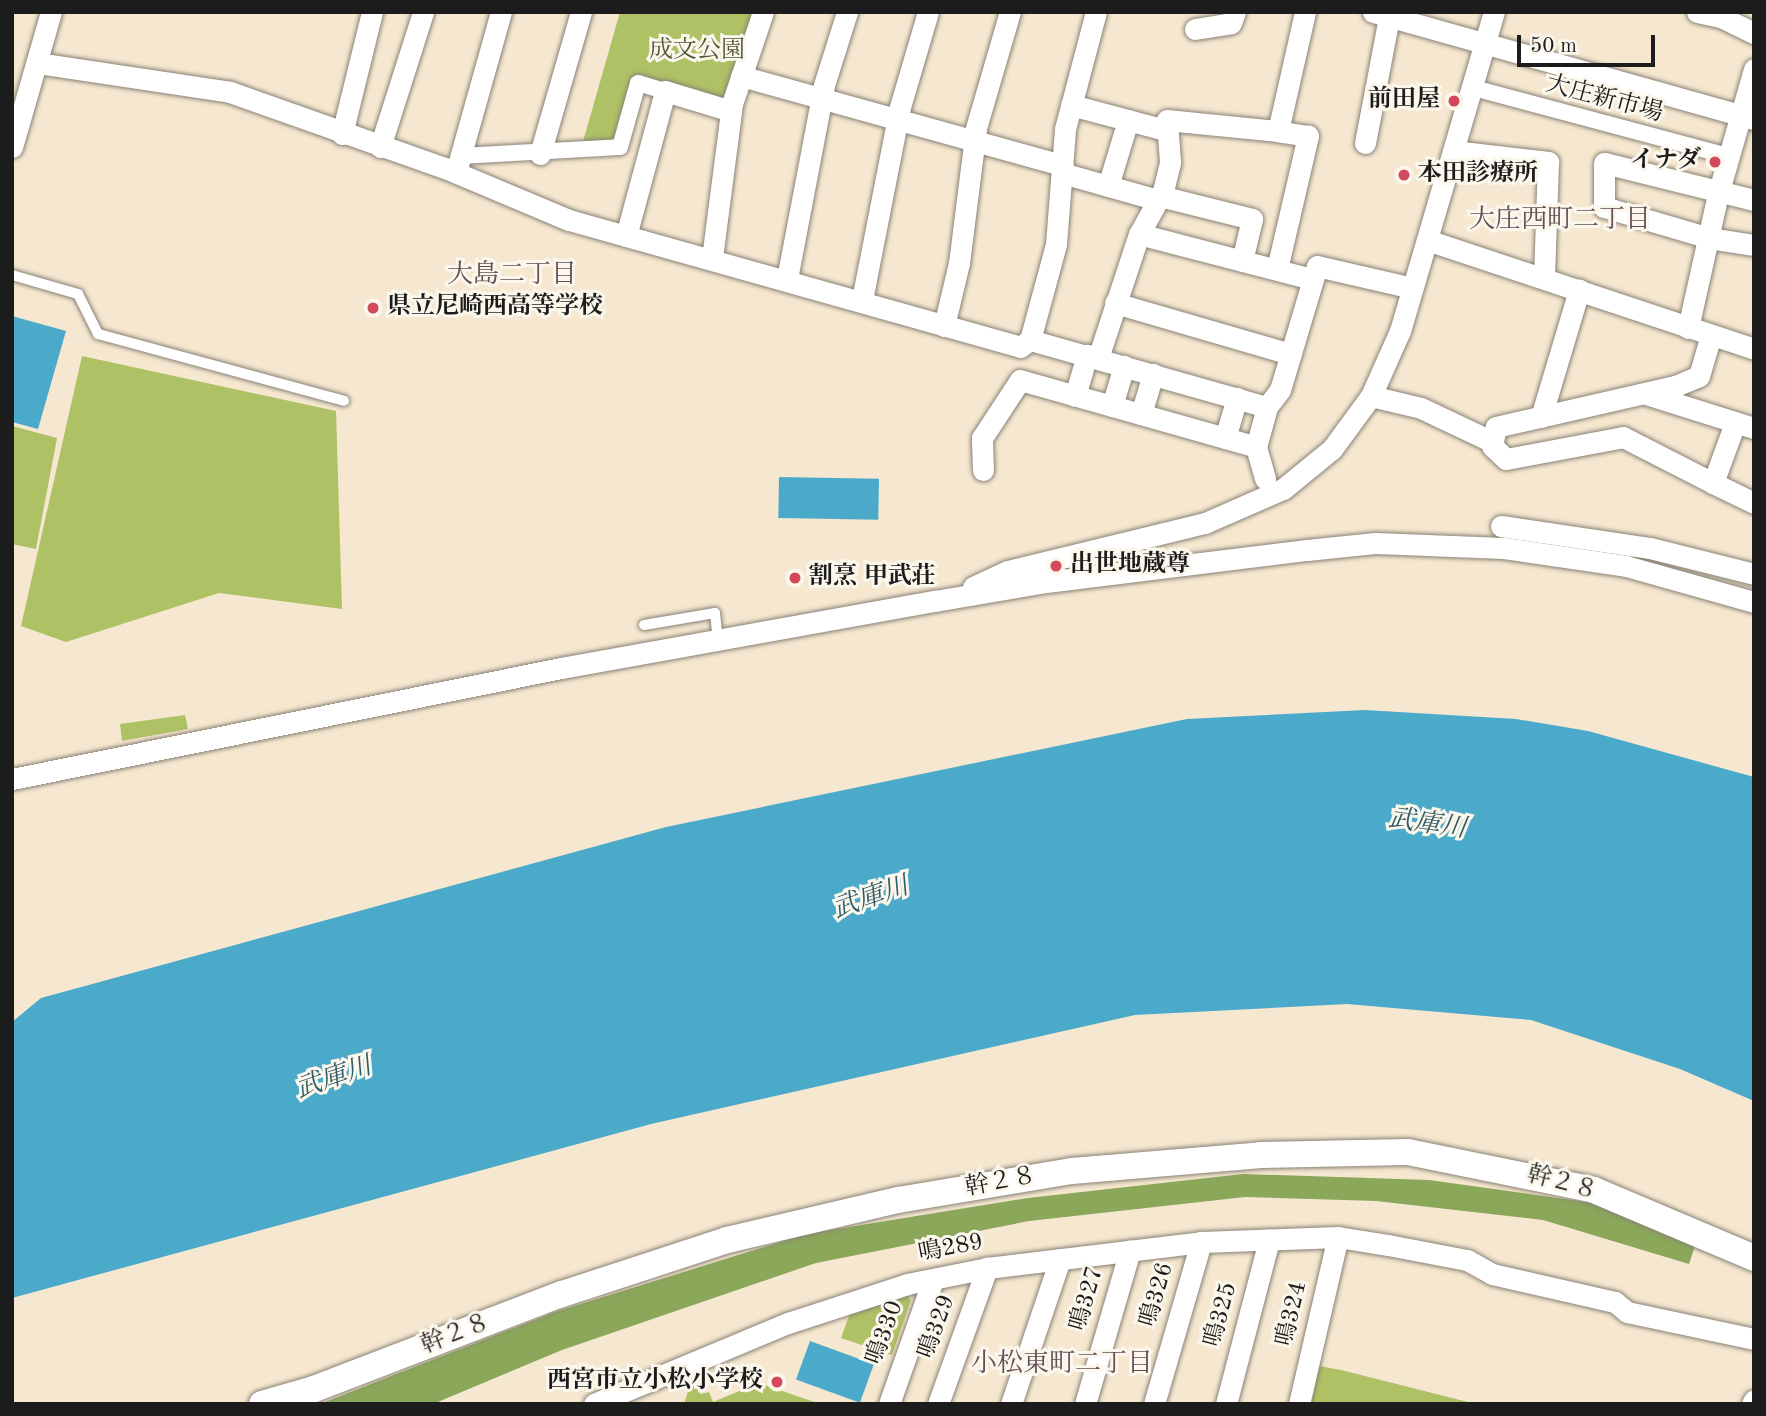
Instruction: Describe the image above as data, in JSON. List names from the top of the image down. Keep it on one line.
{"streets":{"street":["大庄新市場","幹２８","鳴289","鳴326","鳴327","鳴324","鳴325","鳴329","鳴330"]},"crossings":[["鳴289","鳴326"],["鳴289","鳴327"],["鳴289","鳴324"],["鳴289","鳴325"],["鳴289","鳴329"],["鳴289","鳴330"]],"districts":["大庄西町二丁目","大島二丁目","小松東町二丁目"],"water":["武庫川"],"parks":["成文公園"],"places":["前田屋","イナダ","本田診療所","県立尼崎西高等学校","出世地蔵尊","割烹 甲武荘","西宮市立小松小学校"],"scale_bar":"50 m"}
